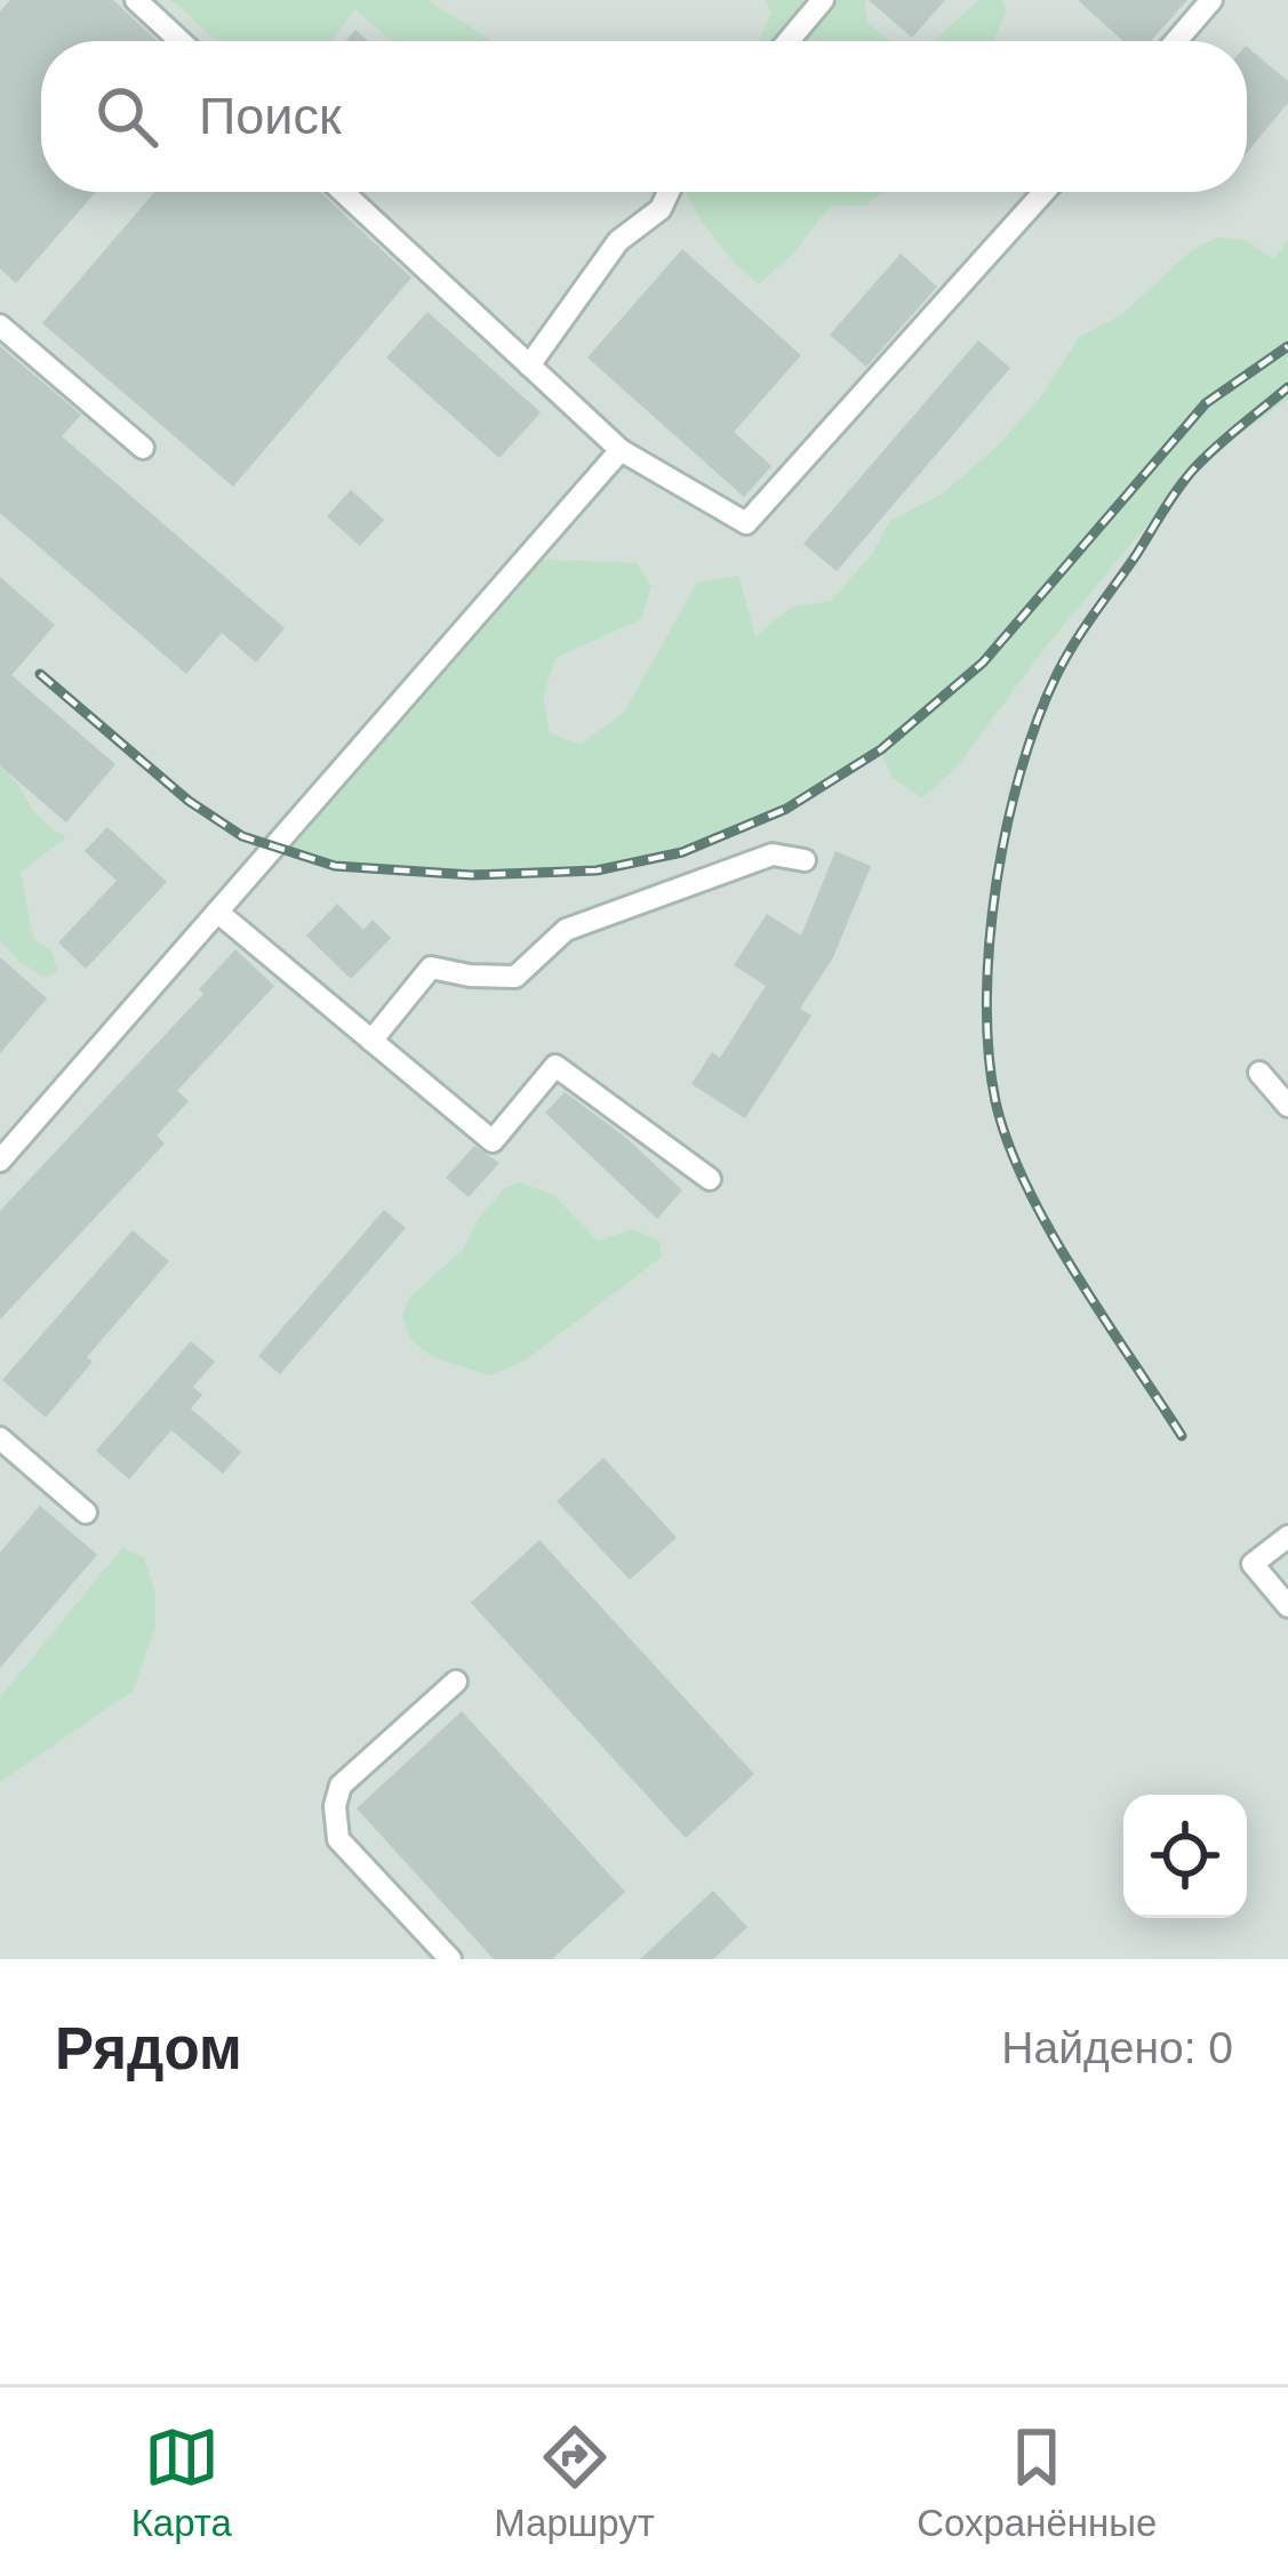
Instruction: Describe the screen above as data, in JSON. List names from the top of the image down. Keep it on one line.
{"page":{"search":"Поиск","heading":["Рядом","Найдено: 0"],"nav":["Карта","Маршрут","Сохранённые"]}}
